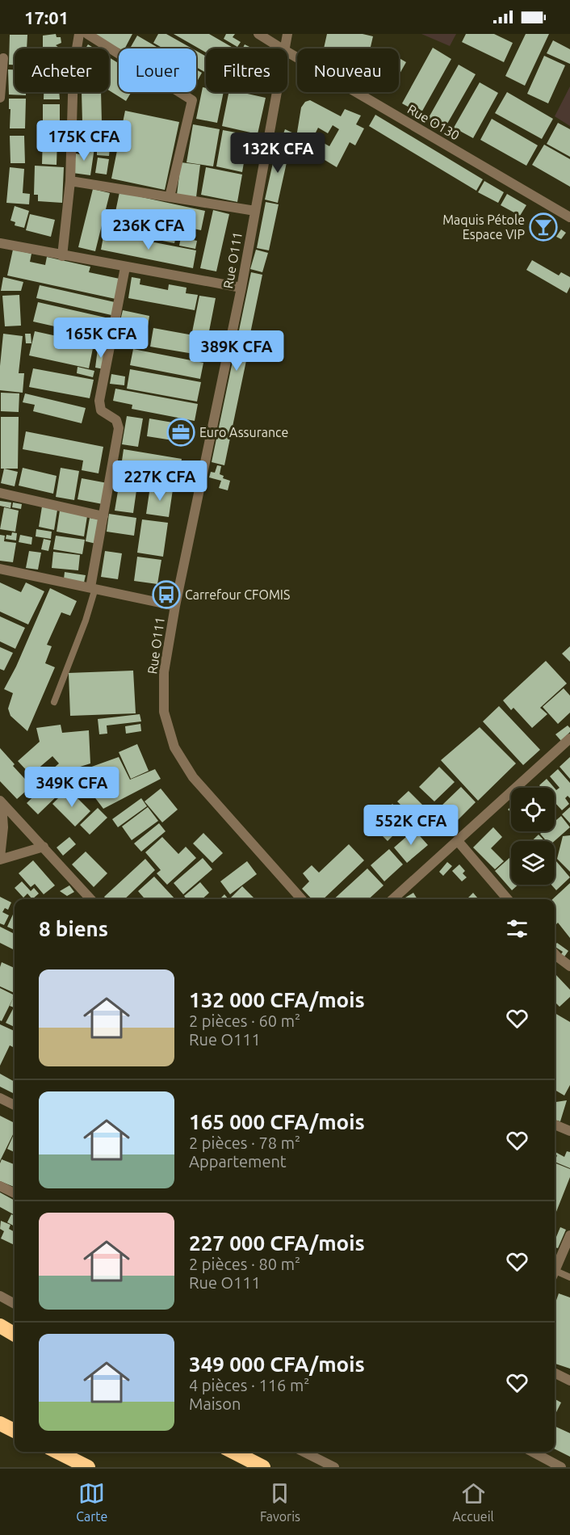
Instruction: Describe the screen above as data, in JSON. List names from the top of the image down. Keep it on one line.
{"streets":{"street":["Rue O130","Rue O111"]},"places":{"bar":["Maquis Pétole Espace VIP"],"office":["Euro Assurance"],"bus stop":["Carrefour CFOMIS"]},"page":{"status":"17:01","chip":["Acheter","Louer","Filtres","Nouveau"],"price":["175K CFA","132K CFA","236K CFA","165K CFA","389K CFA","227K CFA","349K CFA","552K CFA"],"heading":"8 biens","list":[{"name":"132 000 CFA/mois","note":"2 pièces · 60 m² · Rue O111"},{"name":"165 000 CFA/mois","note":"2 pièces · 78 m² · Appartement"},{"name":"227 000 CFA/mois","note":"2 pièces · 80 m² · Rue O111"},{"name":"349 000 CFA/mois","note":"4 pièces · 116 m² · Maison"}],"tabs":["Carte","Favoris","Accueil"]}}
